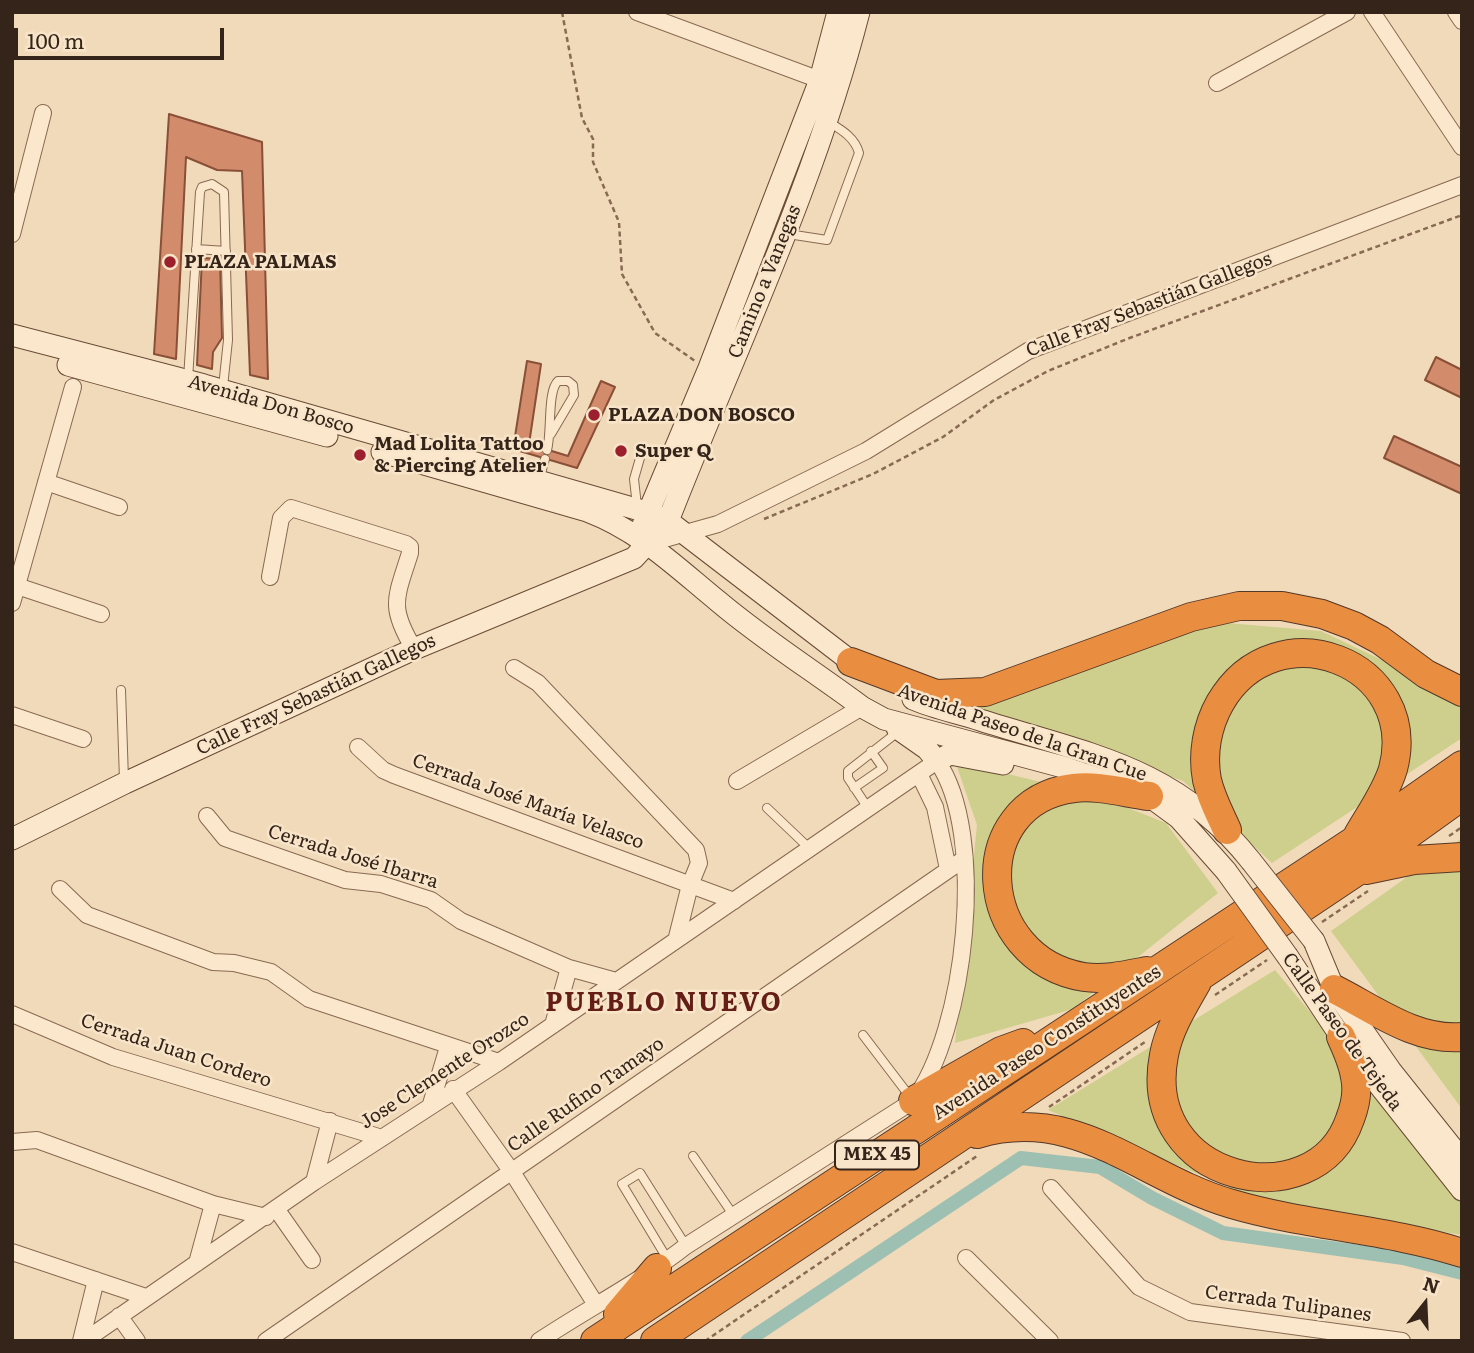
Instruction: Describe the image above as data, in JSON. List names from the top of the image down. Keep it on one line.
{"streets":{"highway":["Avenida Paseo Constituyentes","MEX 45"],"main road":["Camino a Vanegas","Calle Fray Sebastián Gallegos","Avenida Don Bosco","Avenida Paseo de la Gran Cue","Calle Paseo de Tejeda"],"street":["Cerrada José María Velasco","Cerrada José Ibarra","Cerrada Juan Cordero","Jose Clemente Orozco","Calle Rufino Tamayo","Cerrada Tulipanes"]},"crossings":[["Camino a Vanegas","Calle Fray Sebastián Gallegos"],["Camino a Vanegas","Avenida Don Bosco"],["Camino a Vanegas","Avenida Paseo de la Gran Cue"],["Calle Fray Sebastián Gallegos","Avenida Don Bosco"],["Calle Fray Sebastián Gallegos","Avenida Paseo de la Gran Cue"],["Avenida Don Bosco","Avenida Paseo de la Gran Cue"],["Avenida Paseo de la Gran Cue","Calle Paseo de Tejeda"],["Cerrada José María Velasco","Jose Clemente Orozco"],["Cerrada José Ibarra","Jose Clemente Orozco"],["Calle Paseo de Tejeda","Avenida Paseo Constituyentes"],["Cerrada Juan Cordero","Jose Clemente Orozco"]],"districts":["PUEBLO NUEVO"],"places":["PLAZA PALMAS","PLAZA DON BOSCO","Super Q","Mad Lolita Tattoo & Piercing Atelier"],"scale_bar":"100 m","north":"top"}
